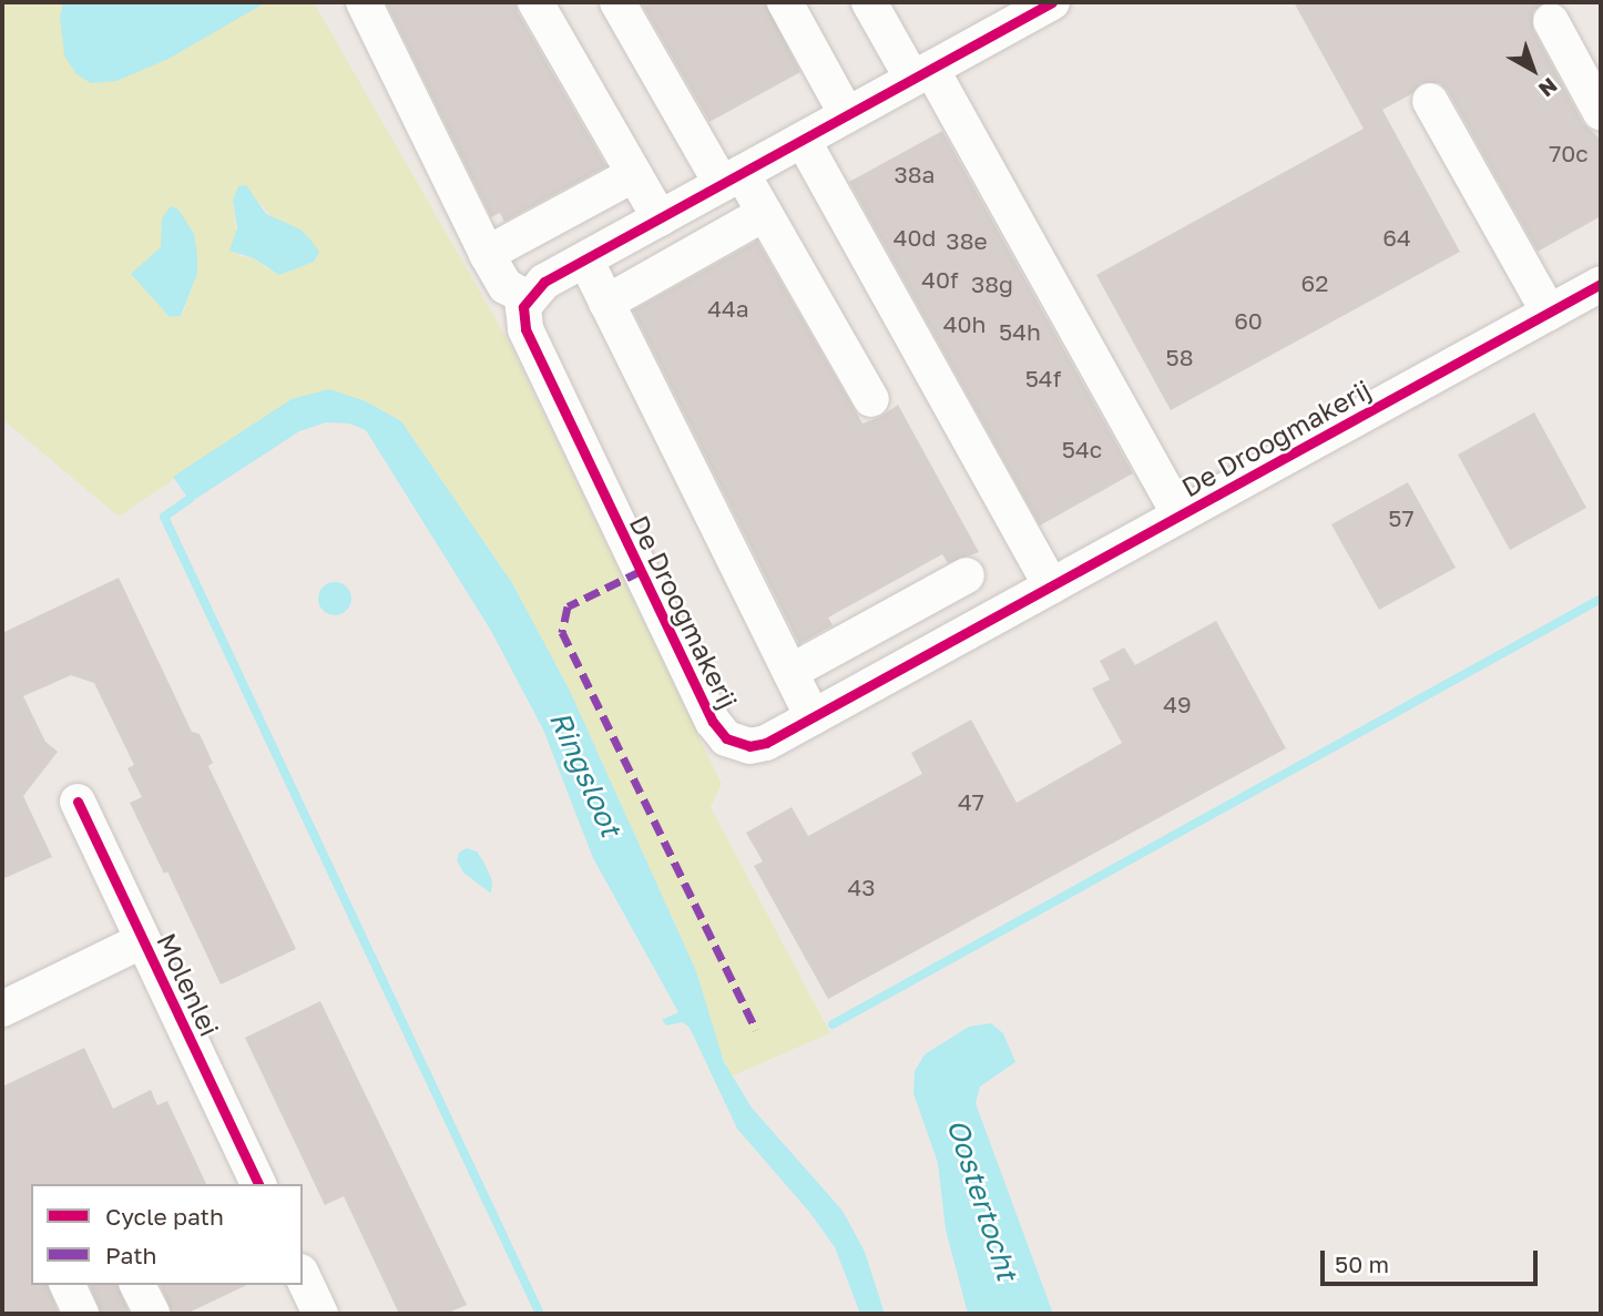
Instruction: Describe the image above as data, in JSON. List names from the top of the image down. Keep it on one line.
{"streets":{"street":["De Droogmakerij","Molenlei"]},"water":["Ringsloot","Oostertocht"],"house_numbers":["70c","38a","40d","64","38e","40f","62","38g","44a","60","40h","54h","58","54f","54c","57","49","47","43"],"legend":["Cycle path","Path"],"scale_bar":"50 m","north":"bottom right"}
